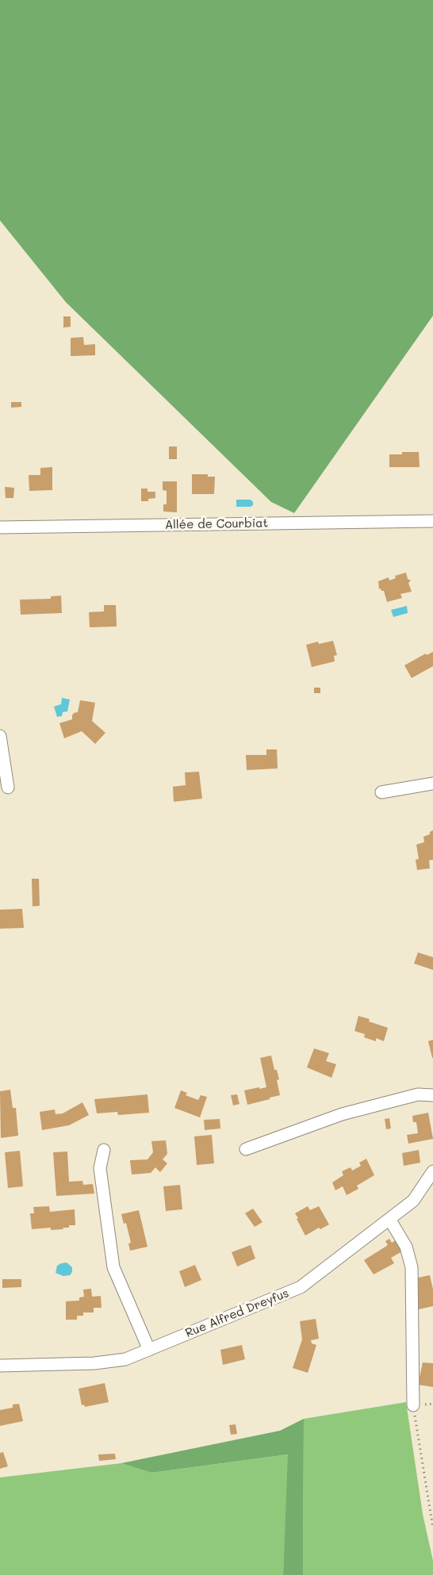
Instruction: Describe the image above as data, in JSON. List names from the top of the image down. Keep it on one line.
{"streets":{"street":["Allée de Courbiat","Rue Alfred Dreyfus"]}}
